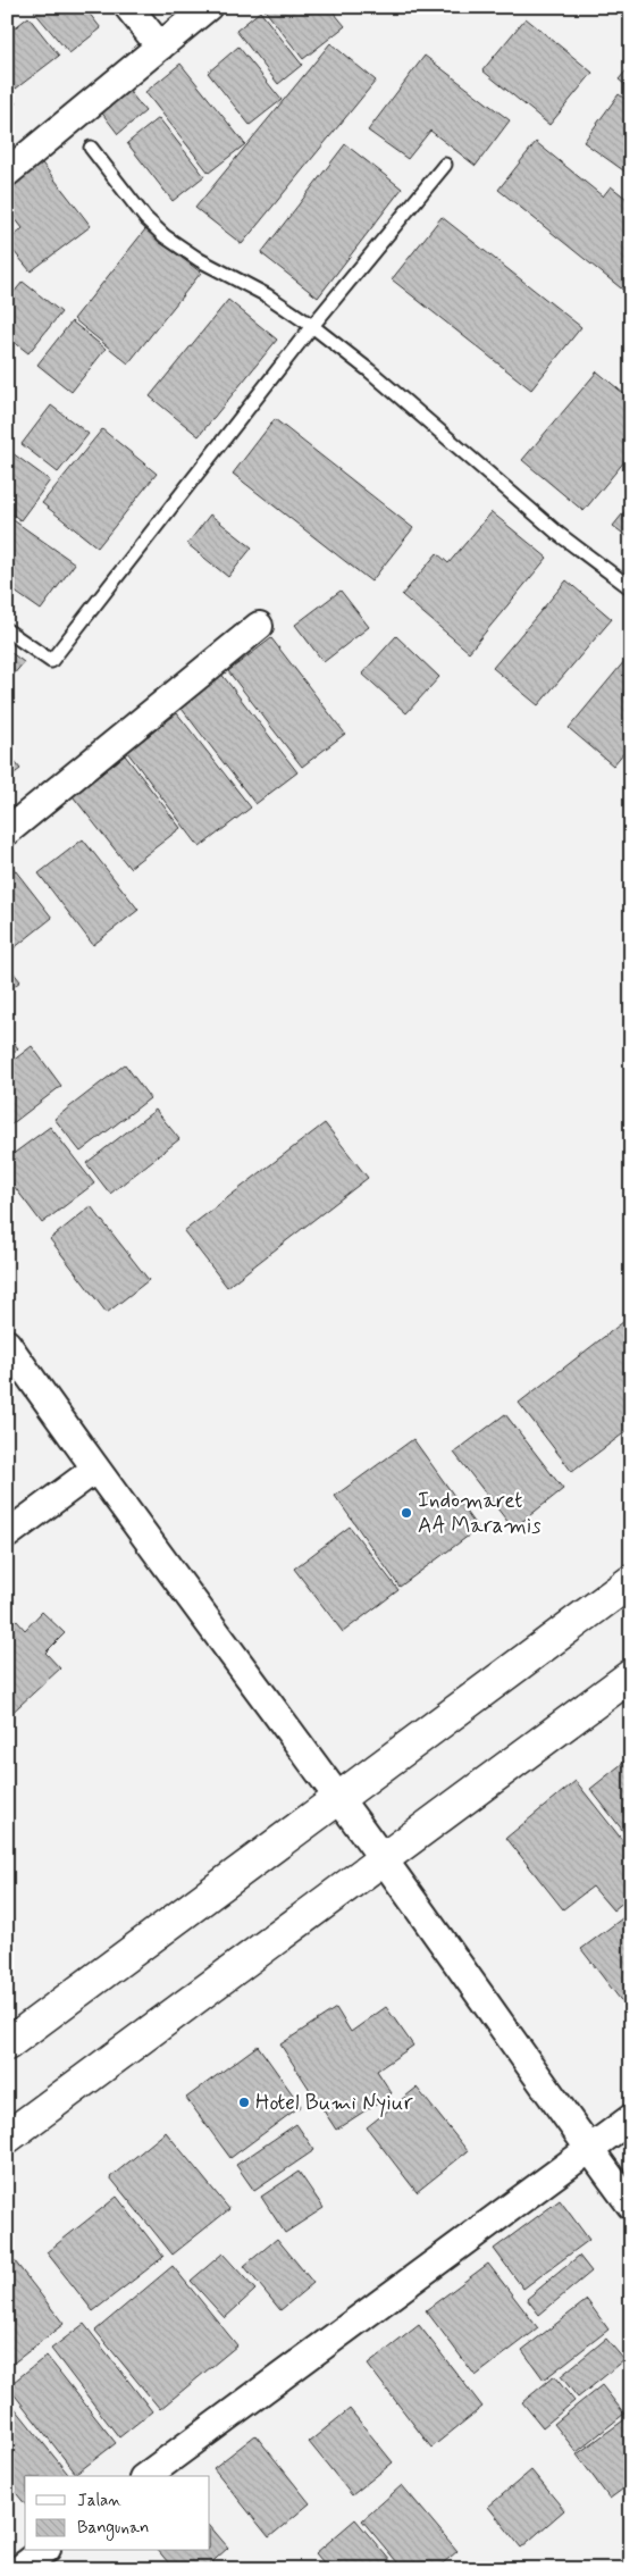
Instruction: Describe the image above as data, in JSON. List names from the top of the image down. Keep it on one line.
{"places":["Indomaret AA Maramis","Hotel Bumi Nyiur"],"legend":["Jalan","Bangunan"]}
